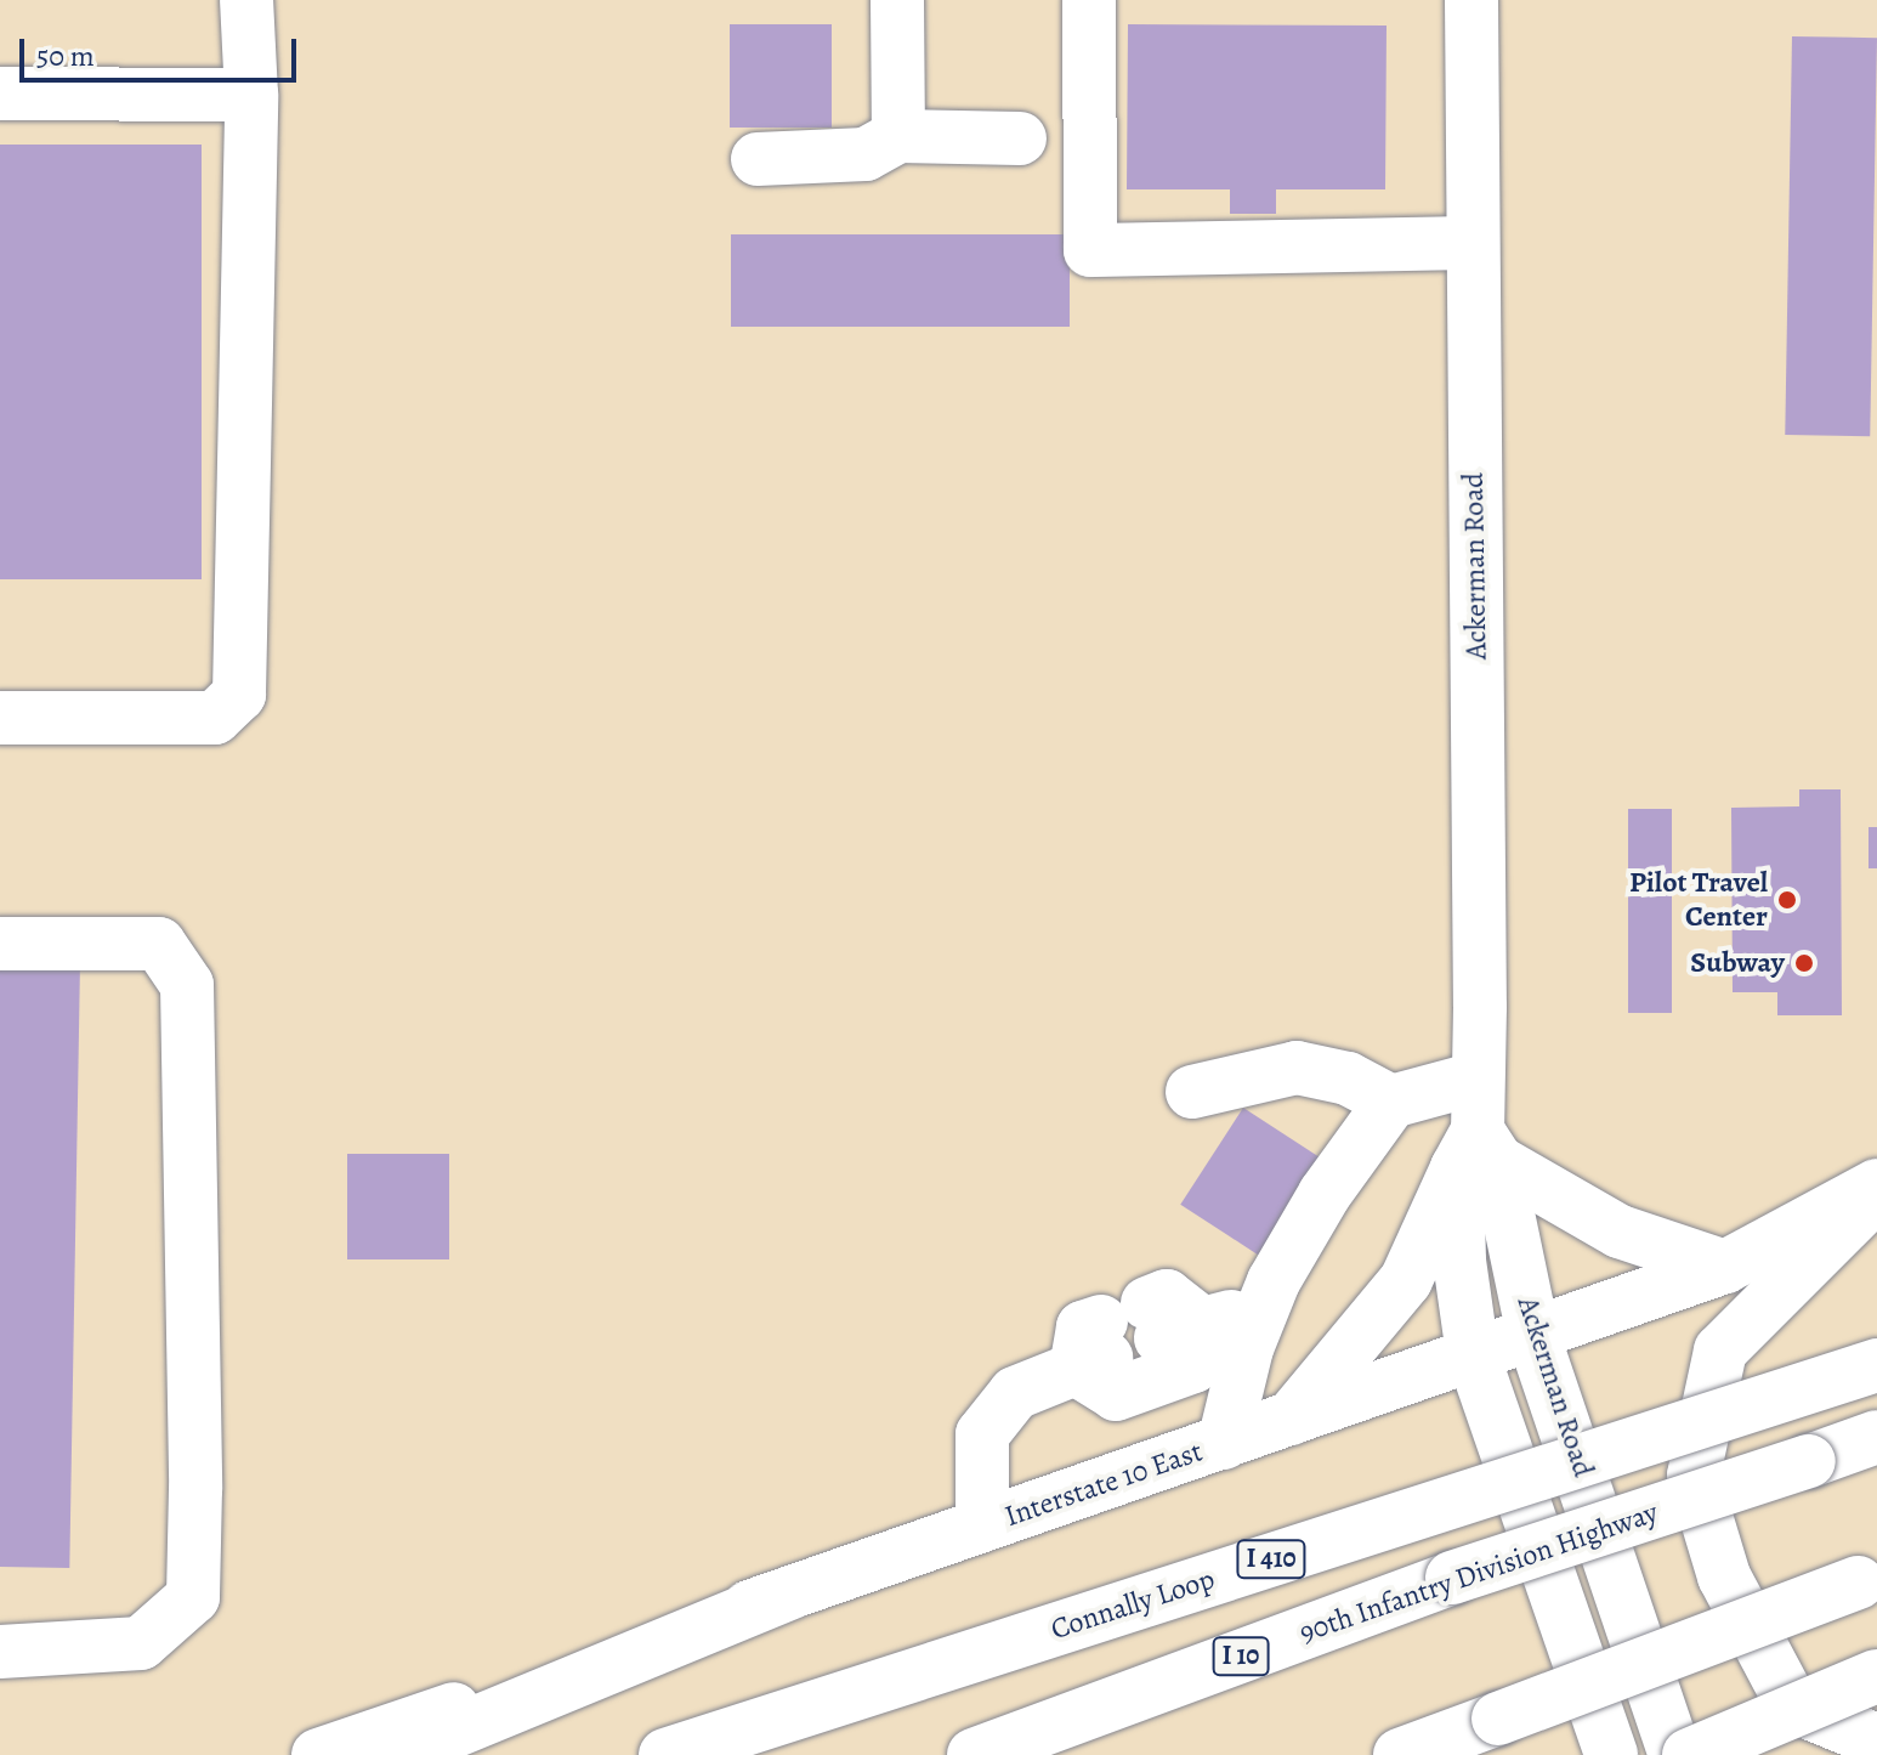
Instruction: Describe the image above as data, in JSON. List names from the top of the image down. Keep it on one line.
{"streets":{"main road":["Ackerman Road","Interstate 10 East","I 410","90th Infantry Division Highway","Connally Loop","I 10"]},"crossings":[["Ackerman Road","Interstate 10 East"]],"places":["Pilot Travel Center","Subway"],"scale_bar":"50 m"}
